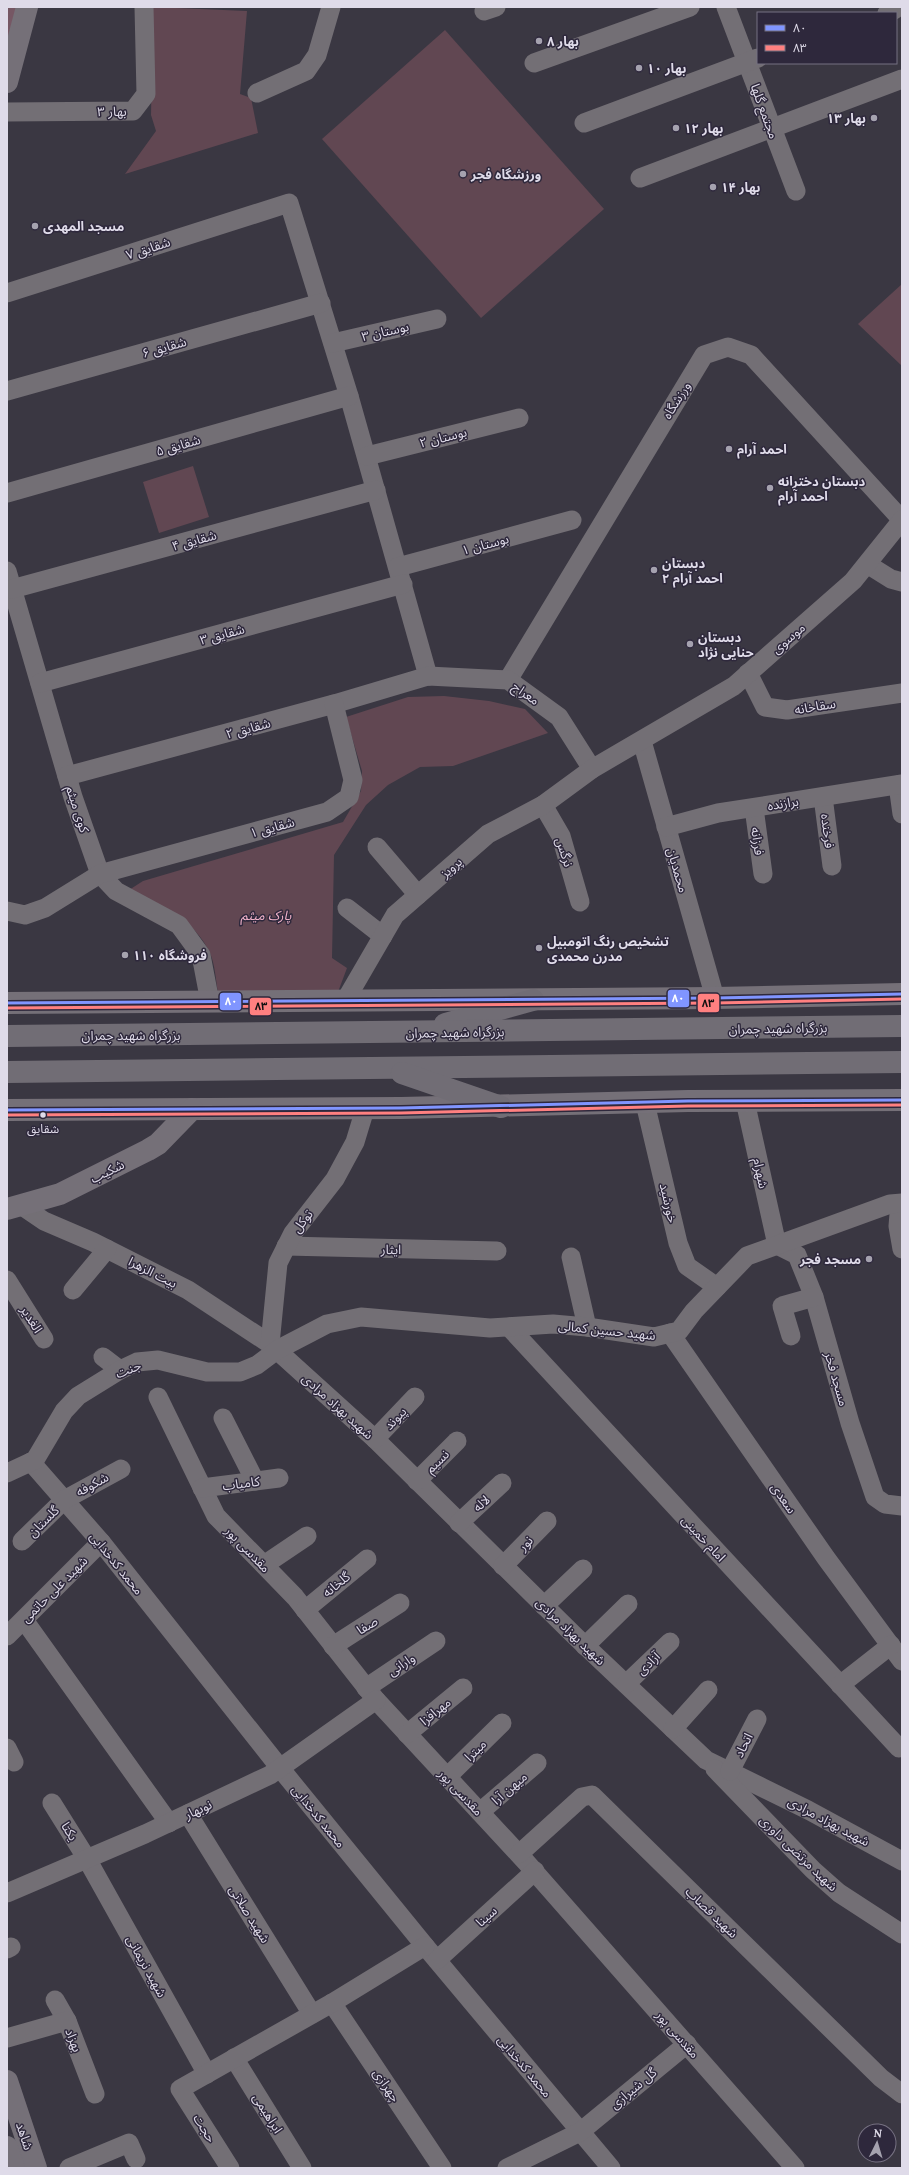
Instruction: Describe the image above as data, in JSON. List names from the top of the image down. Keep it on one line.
{"streets":{"highway":["بزرگراه شهید چمران"],"main road":["شکیب","شاهد"],"street":["بهار ۳","مجتمع گلها","شقایق ۷","بوستان ۳","شقایق ۶","ورزشگاه","بوستان ۲","شقایق ۵","شقایق ۴","بوستان ۱","شقایق ۳","موسوی","معراج","سقاخانه","شقایق ۲","برازنده","کوی میثم","شقایق ۱","فرخنده","فرزانه","نرگس","پرویز","محمدیان","شهرام","خورشید","توکل","ایثار","بیت الزهرا","الغدیر","شهید حسین کمالی","جنت","مسجد فخر","شهید بهزاد مرادی","پیوند","نسیم","کامیاب","شکوفه","سعدی","لاله","گلستان","امام خمینی","نور","مقدسی پور","محمد کدخدایی","گلخانه","شهید علی حاتمی","صفا","آزادی","وارانی","مهرافزا","اتحاد","میترا","میهن آرا","نوبهار","یکتا","شهید مرتضی داوری","شهید قصاب","شهید صلاتی","سینا","شهید نریمانی","بهزاد","چهرازی","گل شیرازی","ابراهیمی","حجت"]},"crossings":[["شقایق ۷","شقایق ۶"],["ورزشگاه","موسوی"],["ورزشگاه","معراج"],["شقایق ۴","کوی میثم"],["بوستان ۱","شقایق ۳"],["شقایق ۳","کوی میثم"],["موسوی","معراج"],["موسوی","سقاخانه"],["موسوی","پرویز"],["موسوی","محمدیان"],["معراج","شقایق ۲"],["معراج","پرویز"],["شقایق ۲","کوی میثم"],["شقایق ۲","شقایق ۱"],["برازنده","فرخنده"],["برازنده","فرزانه"],["برازنده","محمدیان"],["کوی میثم","شقایق ۱"],["نرگس","پرویز"],["شکیب","بیت الزهرا"],["شهرام","شهید حسین کمالی"],["شهرام","مسجد فخر"],["خورشید","شهید حسین کمالی"],["توکل","ایثار"],["توکل","بیت الزهرا"],["توکل","شهید حسین کمالی"],["توکل","جنت"],["توکل","شهید بهزاد مرادی"],["بیت الزهرا","شهید حسین کمالی"],["بیت الزهرا","جنت"],["بیت الزهرا","شهید بهزاد مرادی"],["شهید حسین کمالی","جنت"],["شهید حسین کمالی","مسجد فخر"],["شهید حسین کمالی","شهید بهزاد مرادی"],["شهید حسین کمالی","سعدی"],["شهید حسین کمالی","امام خمینی"],["جنت","شهید بهزاد مرادی"],["جنت","محمد کدخدایی"],["شهید بهزاد مرادی","پیوند"],["شهید بهزاد مرادی","نسیم"],["شهید بهزاد مرادی","لاله"],["شهید بهزاد مرادی","نور"],["شهید بهزاد مرادی","آزادی"],["شهید بهزاد مرادی","اتحاد"],["شهید بهزاد مرادی","شهید مرتضی داوری"],["کامیاب","مقدسی پور"],["شکوفه","گلستان"],["شکوفه","محمد کدخدایی"],["گلستان","محمد کدخدایی"],["مقدسی پور","گلخانه"],["مقدسی پور","صفا"],["مقدسی پور","وارانی"],["مقدسی پور","مهرافزا"],["مقدسی پور","میترا"],["مقدسی پور","میهن آرا"],["مقدسی پور","نوبهار"],["مقدسی پور","شهید قصاب"],["مقدسی پور","سینا"],["مقدسی پور","گل شیرازی"],["محمد کدخدایی","شهید علی حاتمی"],["محمد کدخدایی","نوبهار"],["محمد کدخدایی","سینا"],["محمد کدخدایی","گل شیرازی"],["وارانی","نوبهار"],["نوبهار","یکتا"],["نوبهار","شهید صلاتی"],["نوبهار","شهید نریمانی"],["یکتا","شهید نریمانی"],["شهید صلاتی","سینا"],["سینا","شهید نریمانی"],["سینا","چهرازی"],["سینا","ابراهیمی"],["سینا","حجت"]],"parks":["پارک میثم"],"places":["بهار ۸","بهار ۱۰","بهار ۱۳","بهار ۱۲","ورزشگاه فجر","بهار ۱۴","مسجد المهدی","احمد آرام","دبستان دخترانه احمد آرام","دبستان احمد آرام ۲","دبستان حنایی نژاد","تشخیص رنگ اتومبیل مدرن محمدی","فروشگاه ۱۱۰","شقایق","مسجد فجر"],"lines":["transit line ۸۰","transit line ۸۳"],"legend":["۸۰","۸۳"],"north":"top"}
